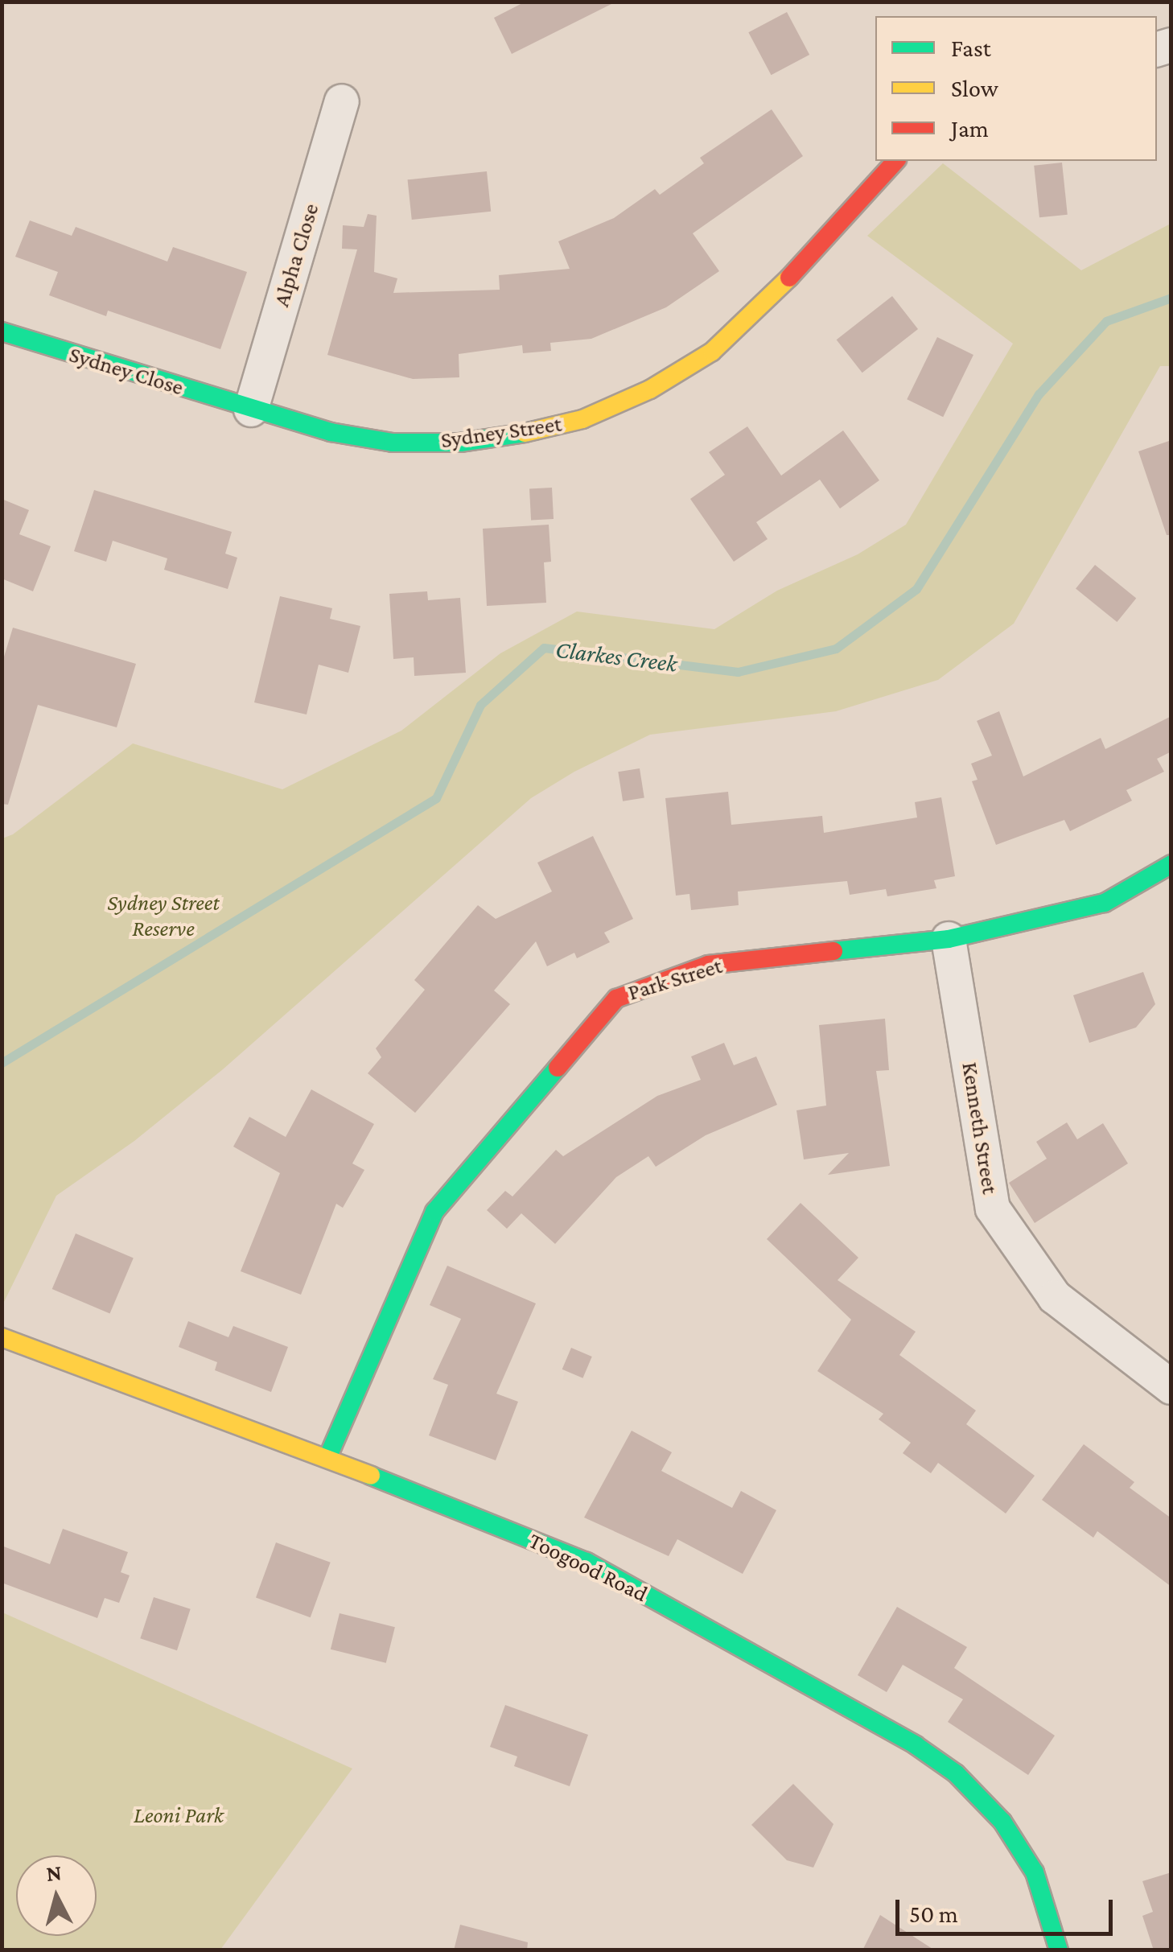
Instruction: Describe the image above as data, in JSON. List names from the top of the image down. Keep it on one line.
{"streets":{"street":["Alpha Close","Sydney Close","Sydney Street","Park Street","Kenneth Street","Toogood Road"]},"crossings":[["Alpha Close","Sydney Close"],["Alpha Close","Sydney Street"],["Sydney Close","Sydney Street"],["Park Street","Kenneth Street"],["Park Street","Toogood Road"]],"water":["Clarkes Creek"],"parks":["Sydney Street Reserve","Leoni Park"],"legend":["Fast","Slow","Jam"],"scale_bar":"50 m","north":"top"}
